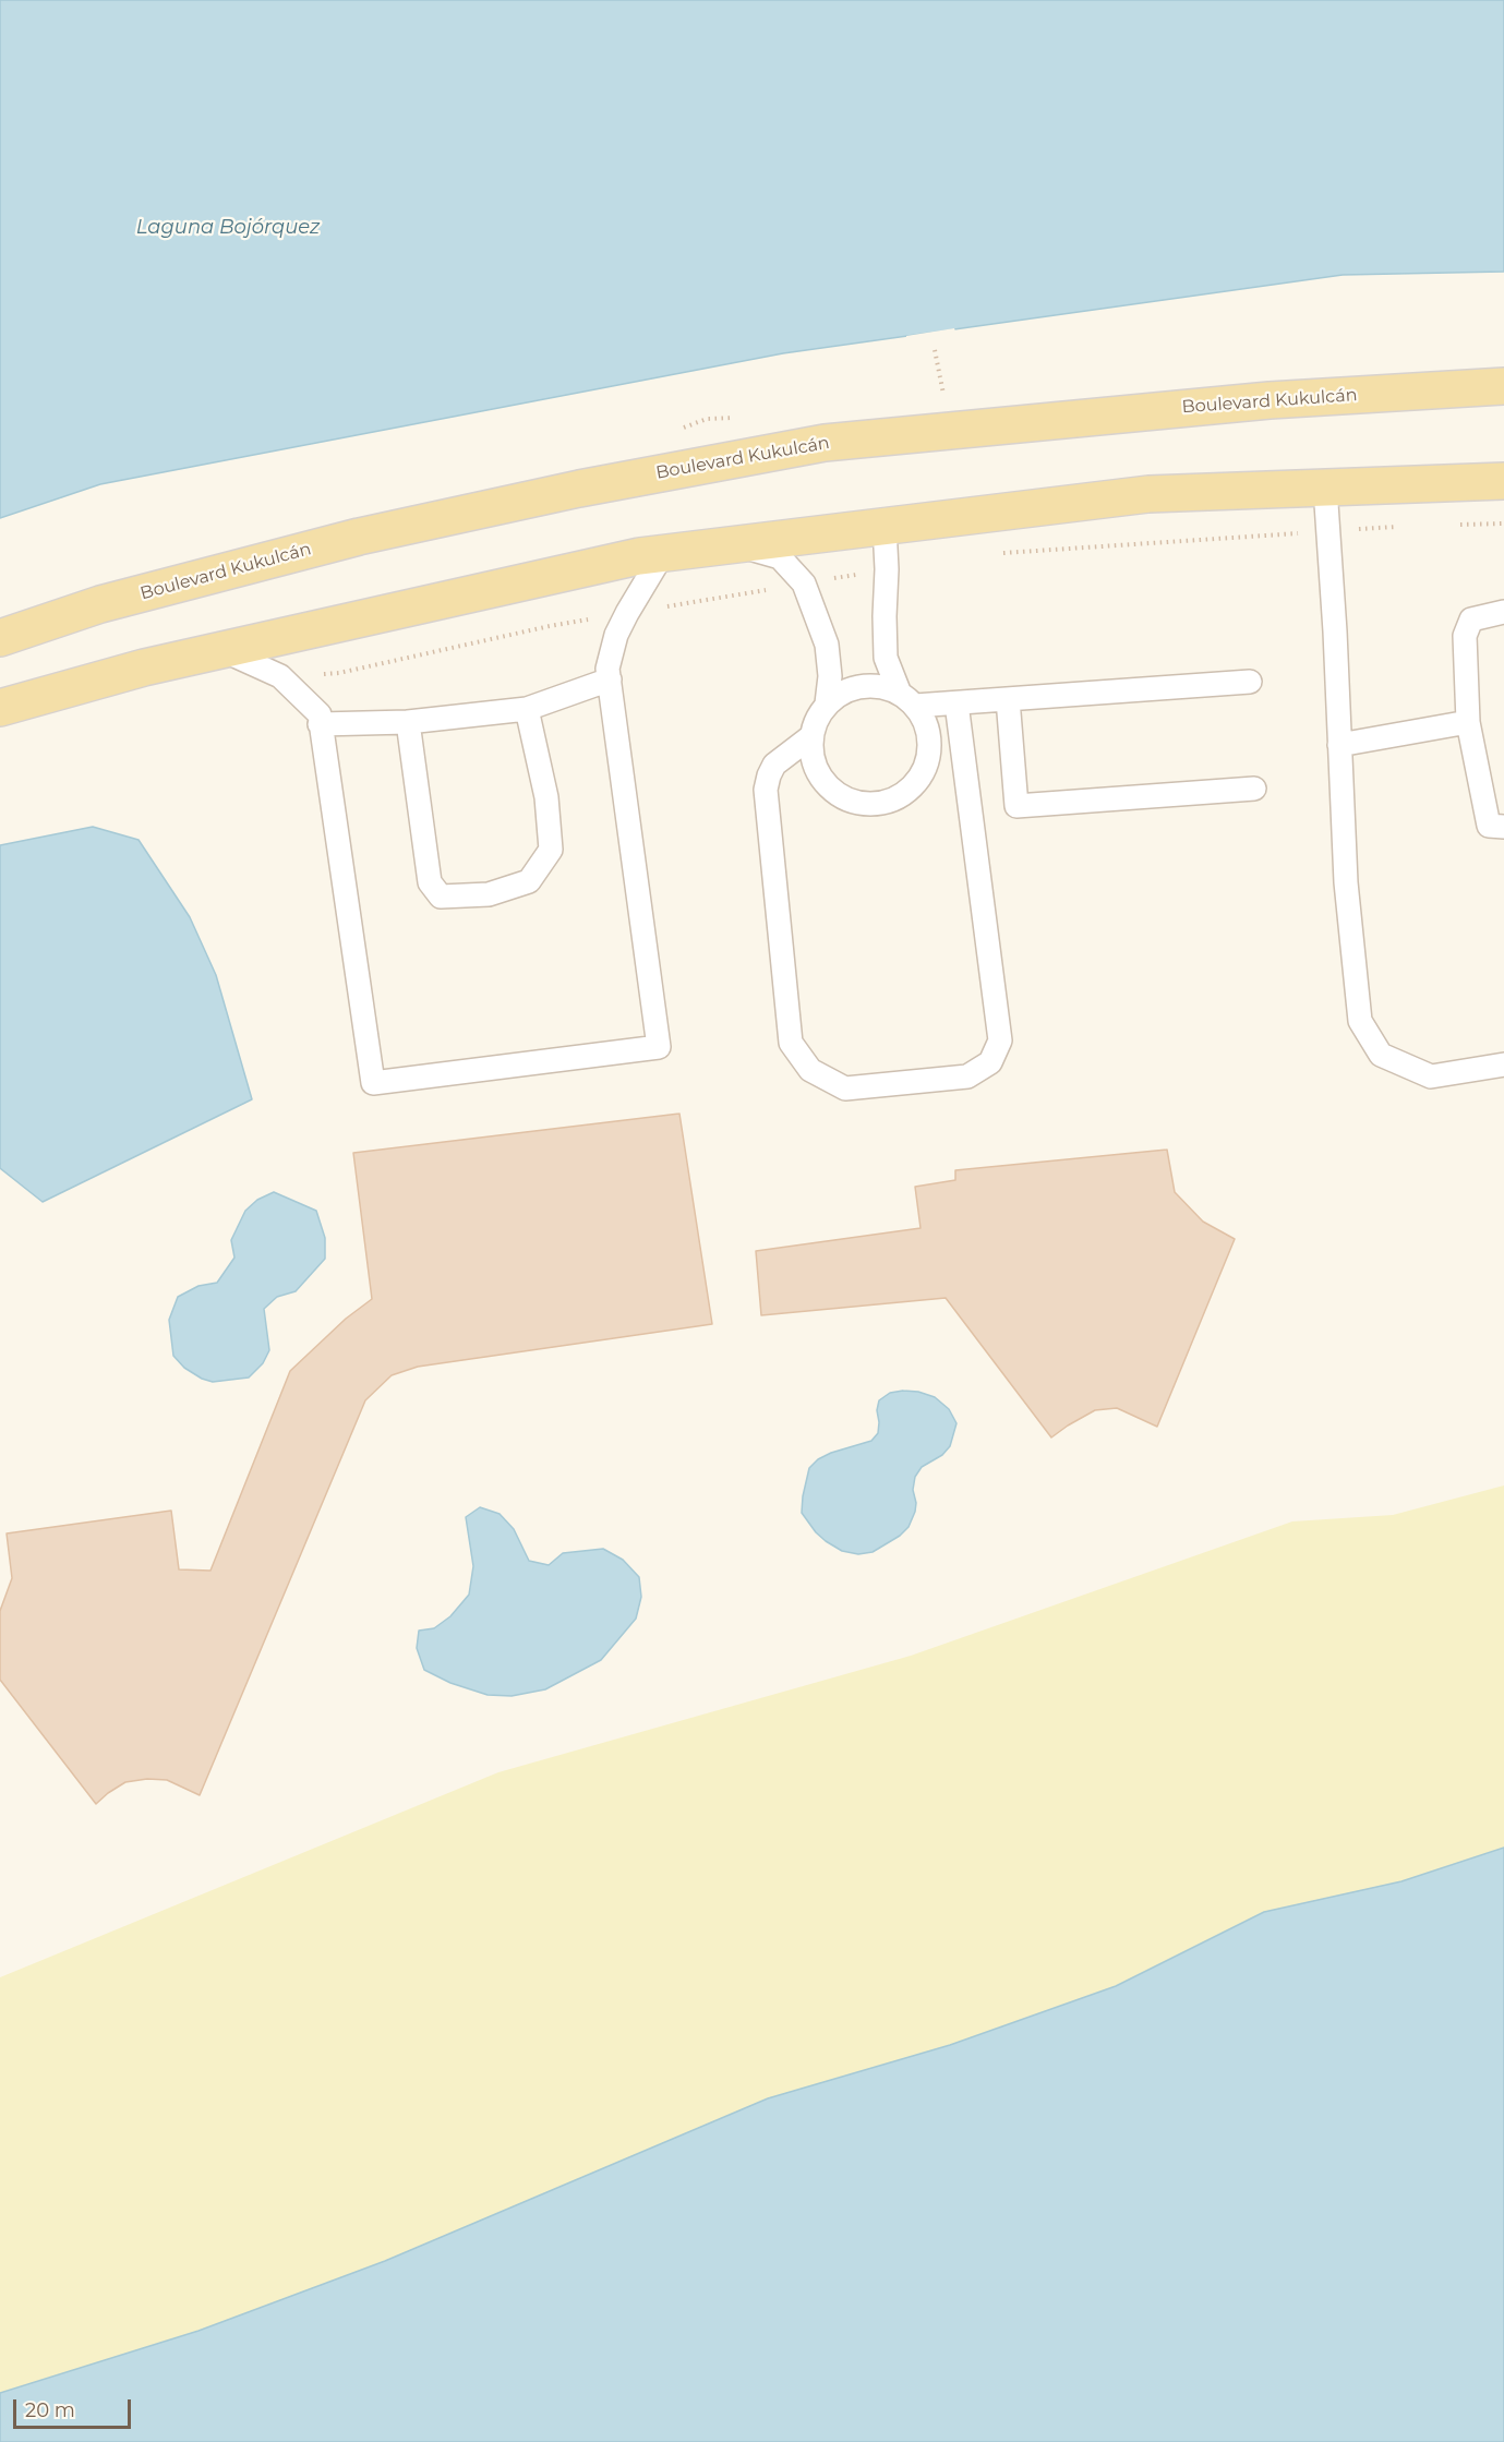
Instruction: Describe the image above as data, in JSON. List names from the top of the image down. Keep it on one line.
{"streets":{"main road":["Boulevard Kukulcán"]},"water":["Laguna Bojórquez"],"scale_bar":"20 m"}
